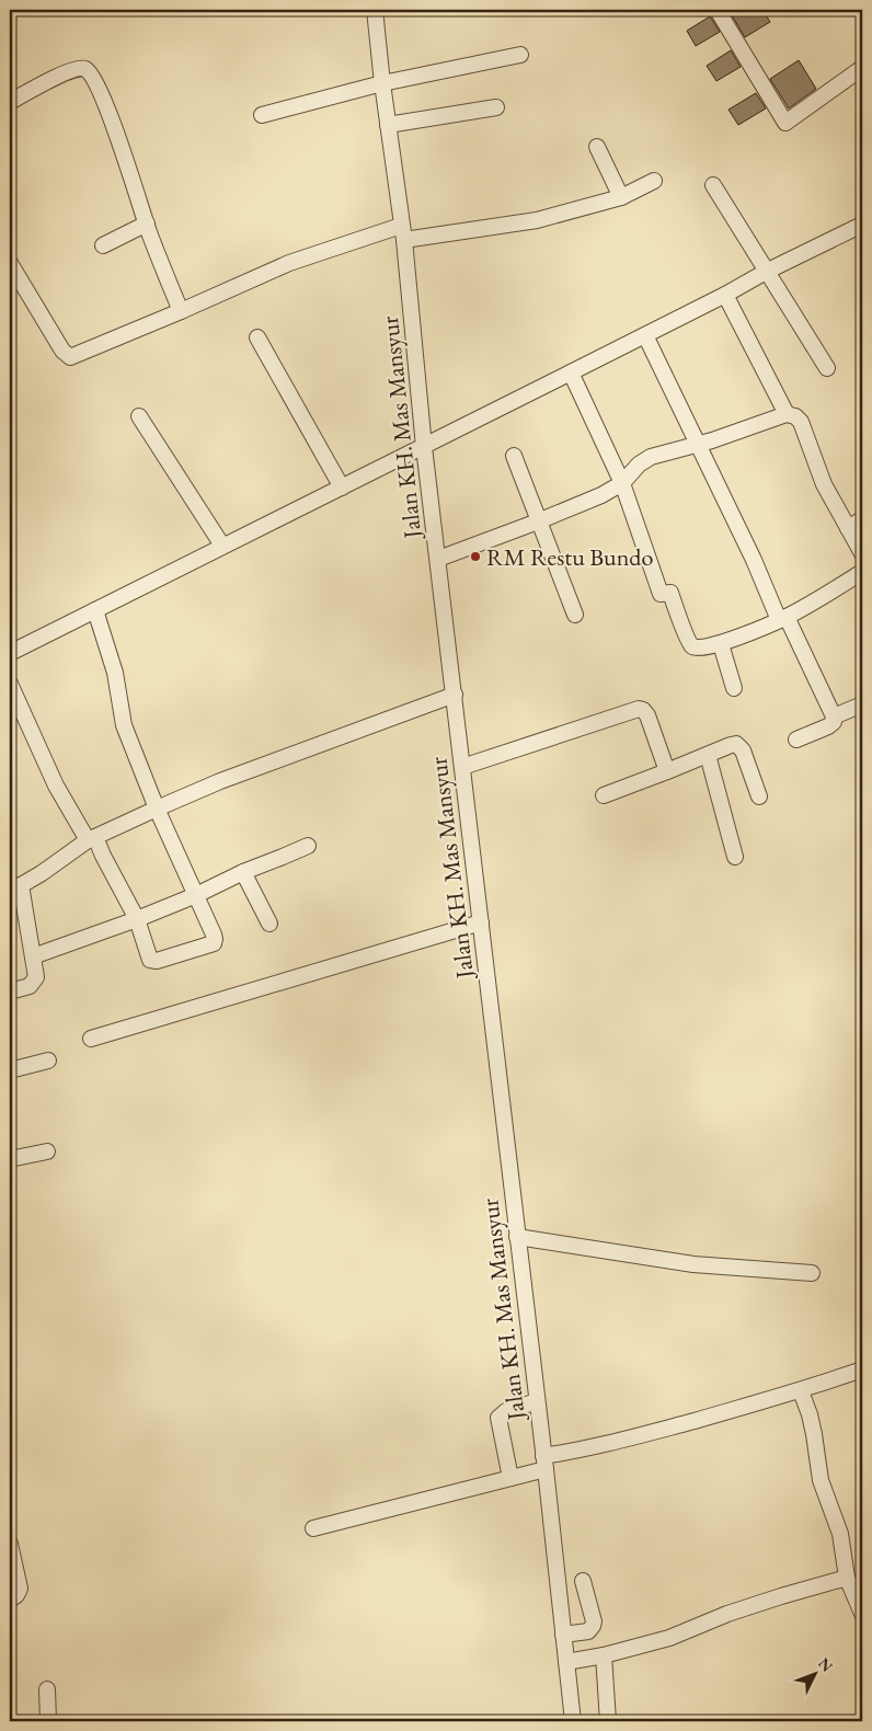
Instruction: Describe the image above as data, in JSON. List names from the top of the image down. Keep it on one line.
{"streets":{"street":["Jalan KH. Mas Mansyur"]},"places":["RM Restu Bundo"],"north":"top right"}
